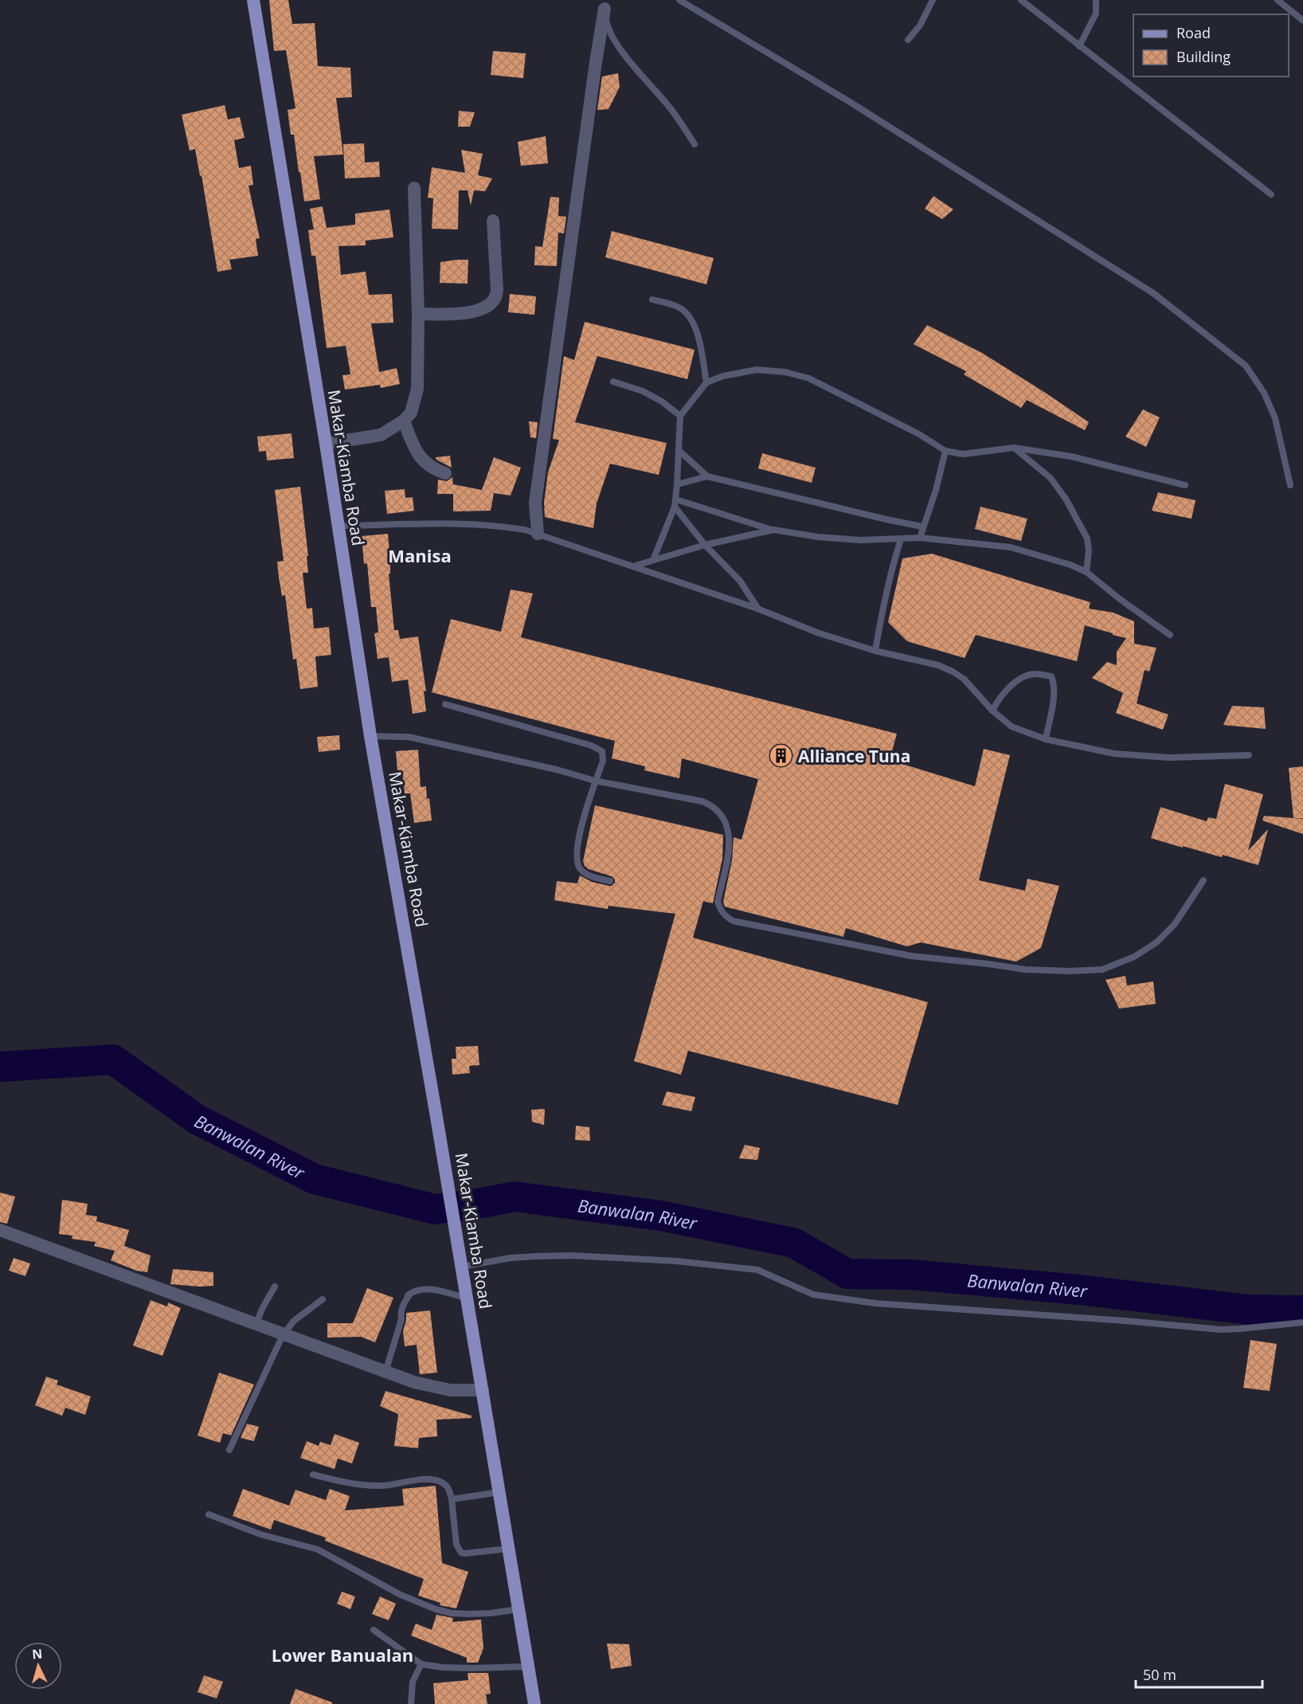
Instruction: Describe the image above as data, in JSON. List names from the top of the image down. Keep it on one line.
{"streets":{"main road":["Makar-Kiamba Road"]},"districts":["Manisa","Lower Banualan"],"water":["Banwalan River"],"places":{"building":["Alliance Tuna"]},"legend":["Road","Building"],"scale_bar":"50 m","north":"top"}
